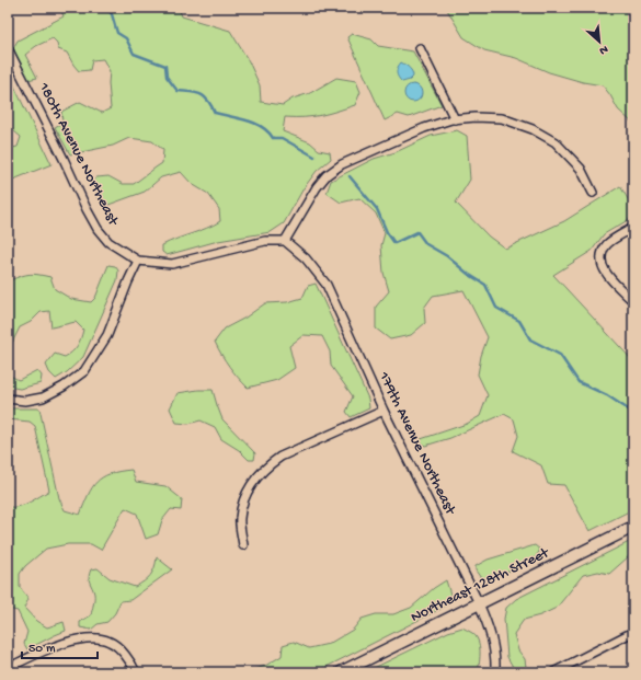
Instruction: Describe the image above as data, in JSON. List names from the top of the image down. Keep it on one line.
{"streets":{"street":["180th Avenue Northeast","179th Avenue Northeast","Northeast 128th Street"]},"crossings":[["179th Avenue Northeast","Northeast 128th Street"]],"scale_bar":"50 m","north":"bottom right"}
